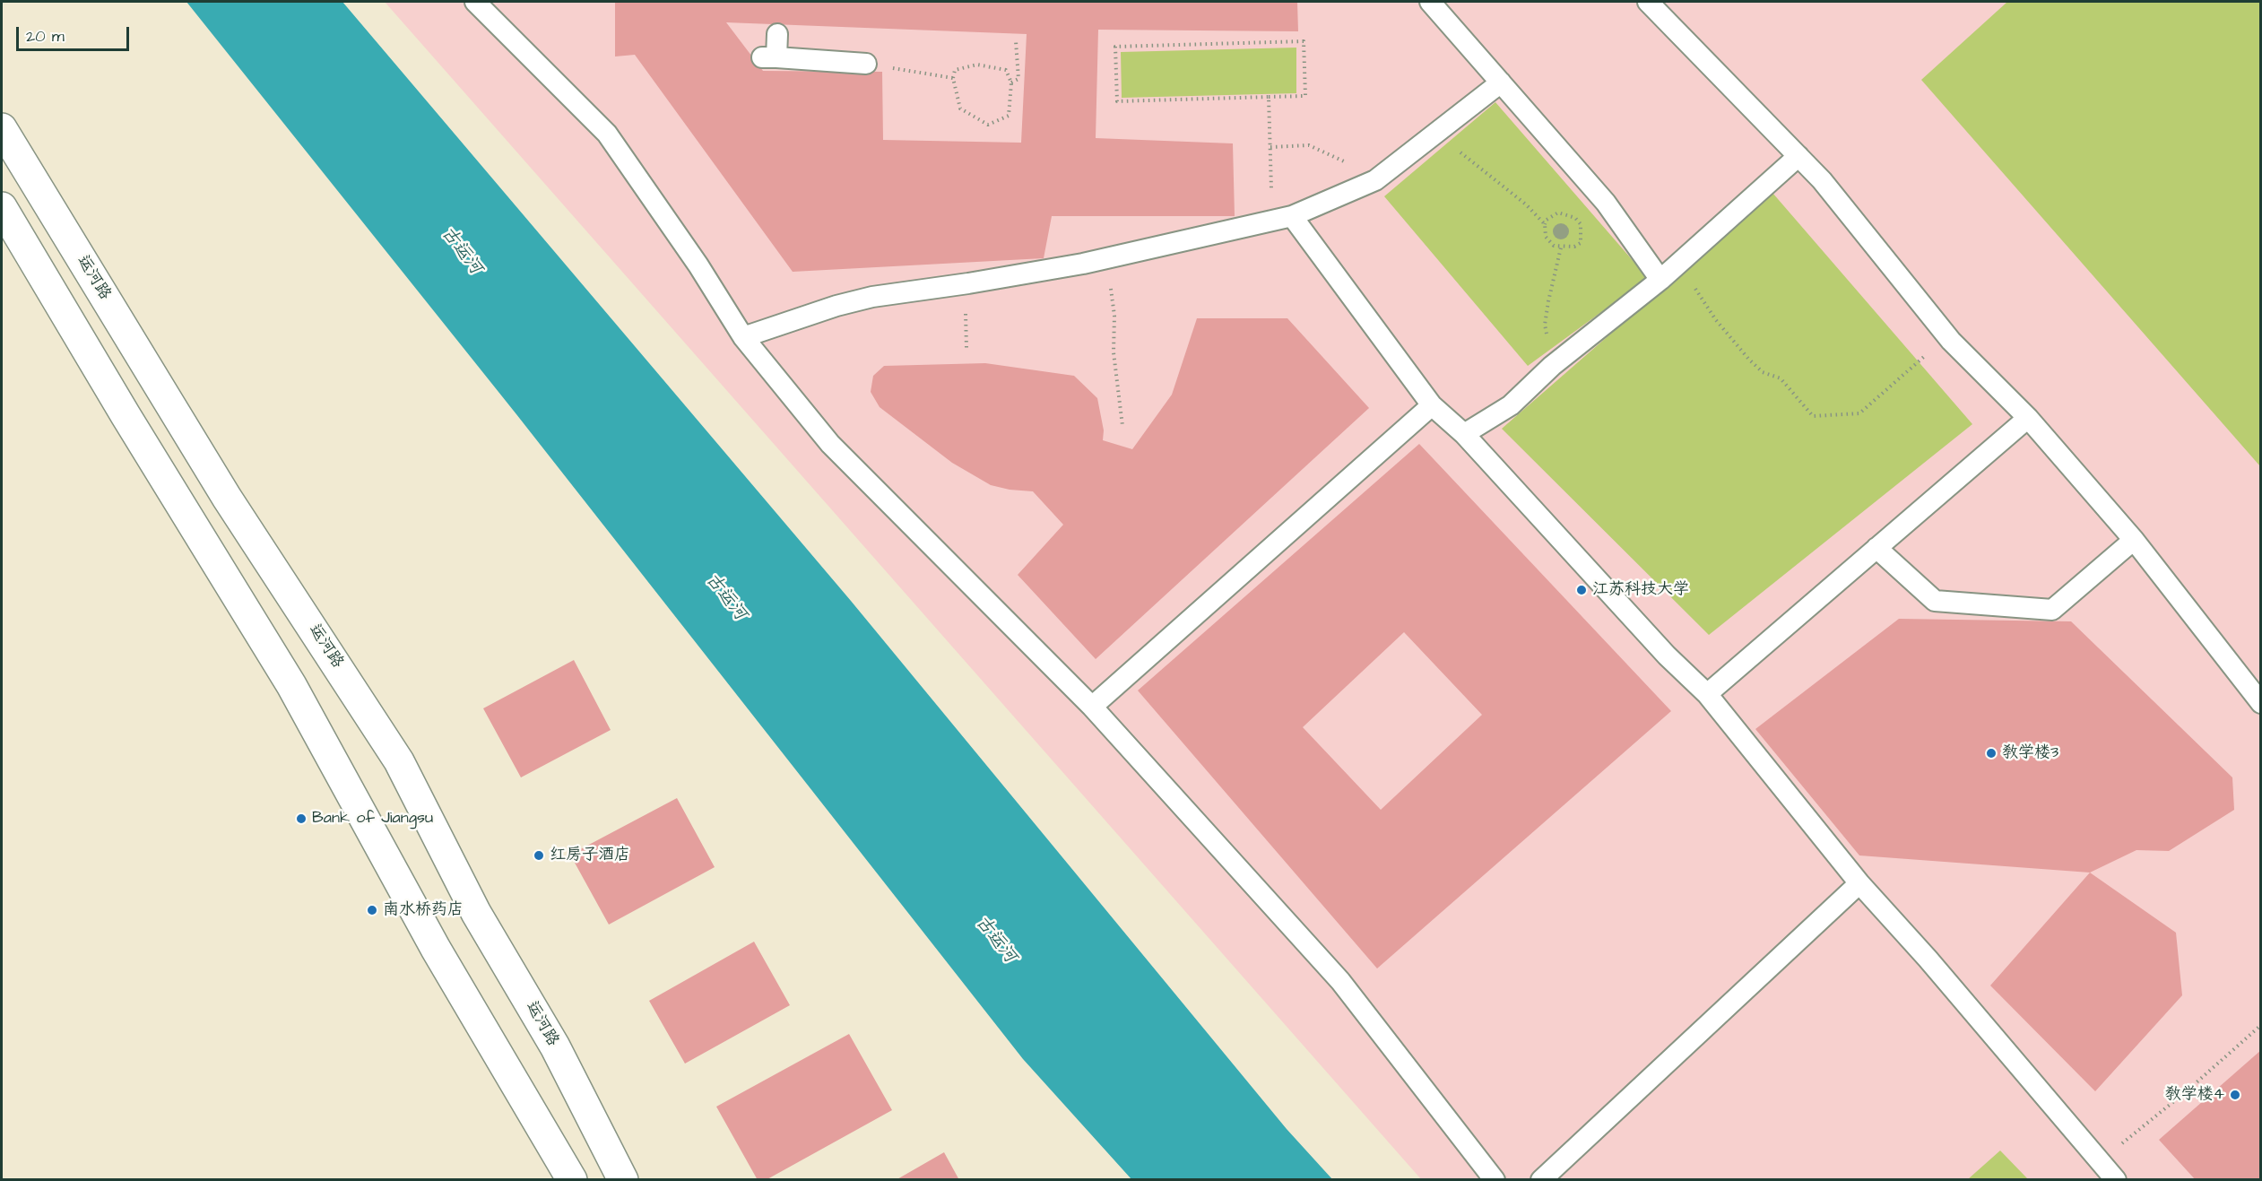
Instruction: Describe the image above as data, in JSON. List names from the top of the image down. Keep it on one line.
{"streets":{"main road":["运河路"]},"water":["古运河"],"places":["江苏科技大学","教学楼3","Bank of Jiangsu","红房子酒店","南水桥药店","教学楼4"],"scale_bar":"20 m"}
